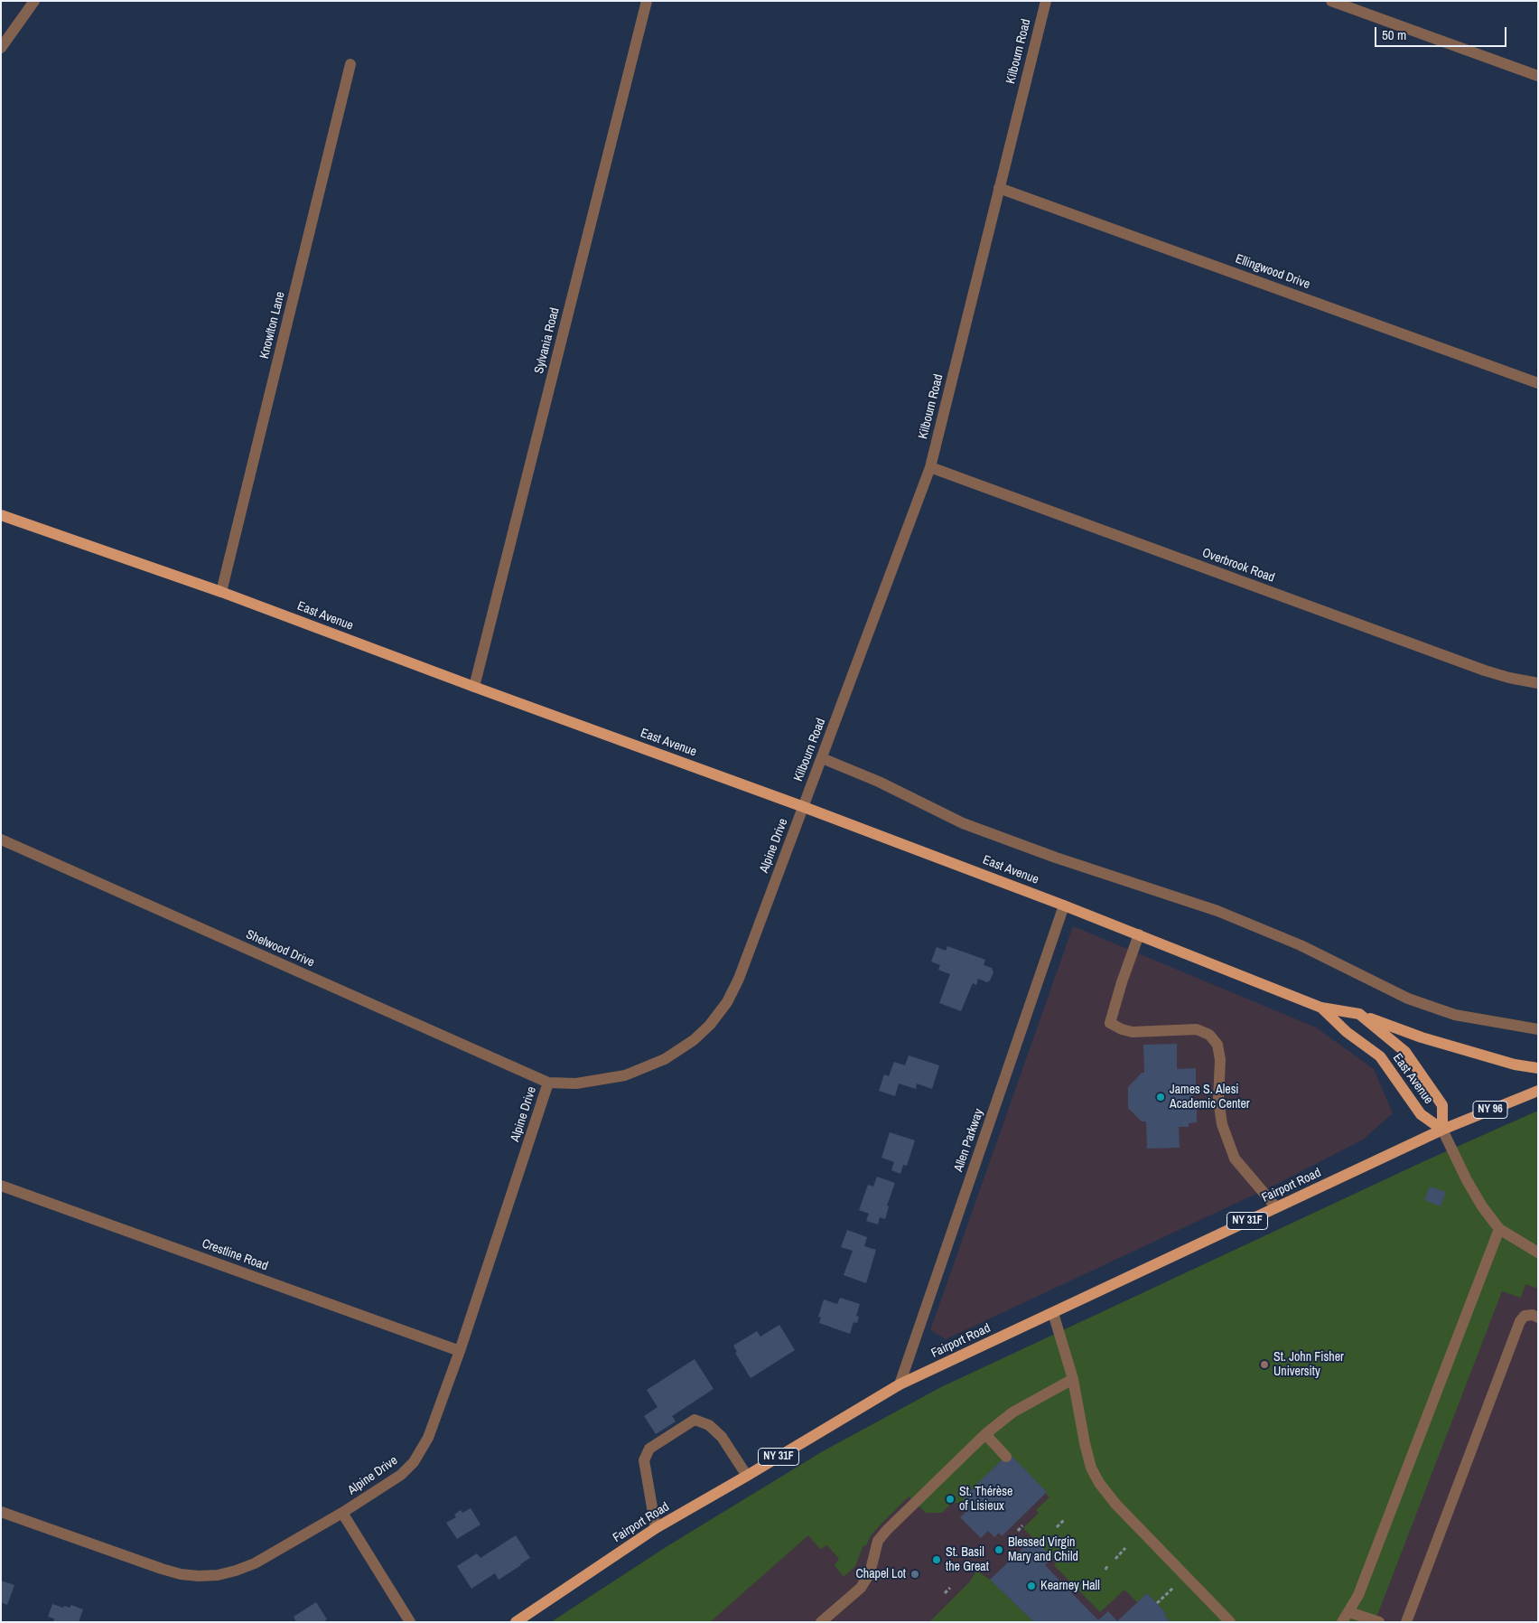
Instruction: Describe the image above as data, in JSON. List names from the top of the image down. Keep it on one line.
{"streets":{"main road":["East Avenue","NY 96","Fairport Road","NY 31F"],"street":["Kilbourn Road","Ellingwood Drive","Knowlton Lane","Sylvania Road","Overbrook Road","Alpine Drive","Shelwood Drive","Allen Parkway","Crestline Road"]},"crossings":[["Kilbourn Road","Ellingwood Drive"],["Kilbourn Road","Overbrook Road"],["Kilbourn Road","East Avenue"],["Kilbourn Road","Alpine Drive"],["Knowlton Lane","East Avenue"],["Sylvania Road","East Avenue"],["East Avenue","Alpine Drive"],["East Avenue","NY 96"],["East Avenue","Allen Parkway"],["East Avenue","Fairport Road"],["Alpine Drive","Shelwood Drive"],["Alpine Drive","Crestline Road"],["NY 96","Fairport Road"],["Allen Parkway","Fairport Road"]],"places":["James S. Alesi Academic Center","St. John Fisher University","St. Thérèse of Lisieux","Blessed Virgin Mary and Child","St. Basil the Great","Chapel Lot","Kearney Hall"],"scale_bar":"50 m"}
